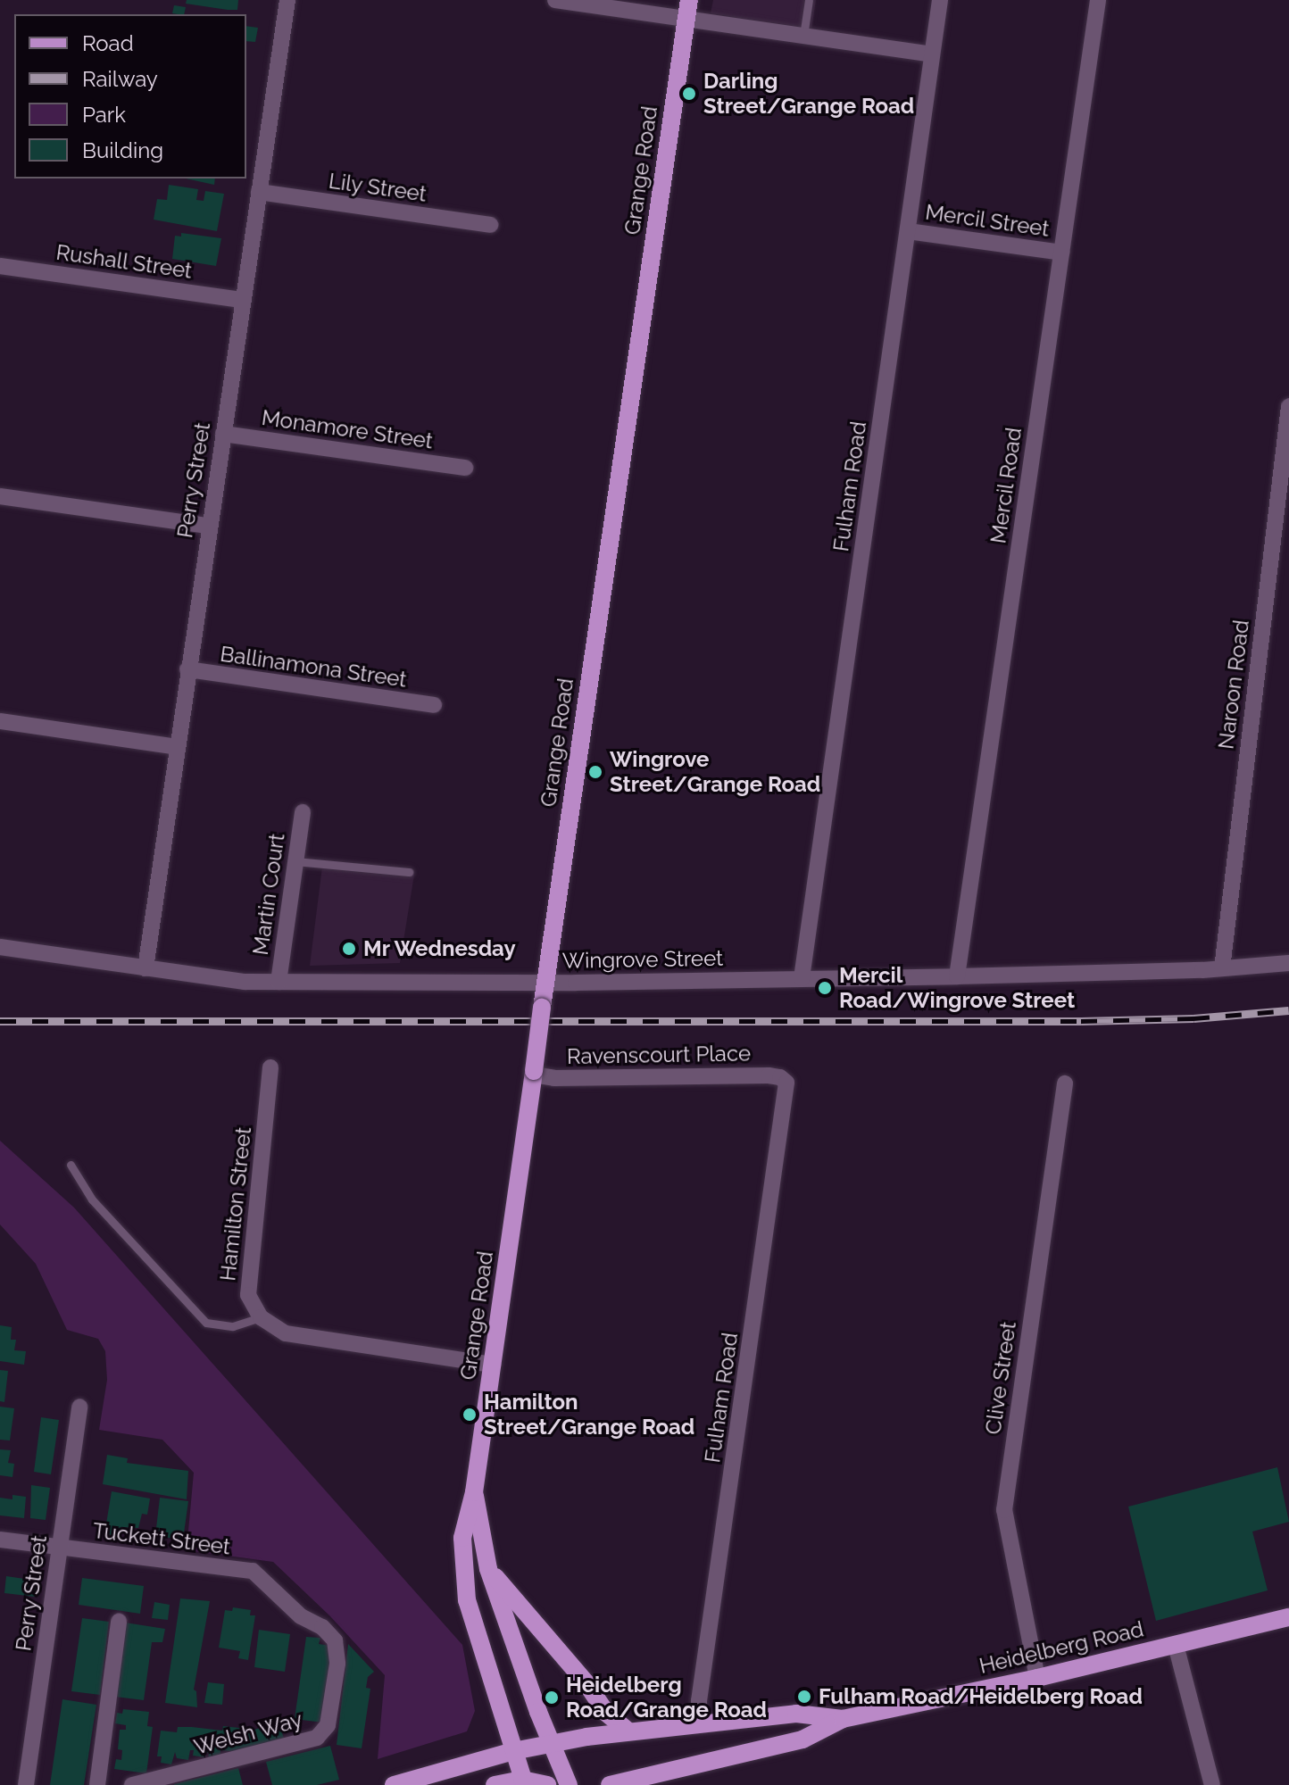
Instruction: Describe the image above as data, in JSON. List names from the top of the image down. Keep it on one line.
{"streets":{"main road":["Grange Road","Heidelberg Road"],"street":["Lily Street","Mercil Street","Rushall Street","Monamore Street","Perry Street","Mercil Road","Fulham Road","Ballinamona Street","Naroon Road","Martin Court","Wingrove Street","Ravenscourt Place","Hamilton Street","Clive Street","Tuckett Street","Welsh Way"]},"crossings":[["Grange Road","Wingrove Street"],["Grange Road","Ravenscourt Place"],["Grange Road","Heidelberg Road"],["Lily Street","Perry Street"],["Mercil Street","Mercil Road"],["Mercil Street","Fulham Road"],["Rushall Street","Perry Street"],["Monamore Street","Perry Street"],["Perry Street","Ballinamona Street"],["Perry Street","Wingrove Street"],["Perry Street","Tuckett Street"],["Mercil Road","Wingrove Street"],["Fulham Road","Wingrove Street"],["Fulham Road","Ravenscourt Place"],["Fulham Road","Heidelberg Road"],["Naroon Road","Wingrove Street"],["Martin Court","Wingrove Street"],["Clive Street","Heidelberg Road"],["Tuckett Street","Welsh Way"]],"places":["Darling Street/Grange Road","Wingrove Street/Grange Road","Mr Wednesday","Mercil Road/Wingrove Street","Hamilton Street/Grange Road","Fulham Road/Heidelberg Road","Heidelberg Road/Grange Road"],"legend":["Road","Railway","Park","Building"]}
